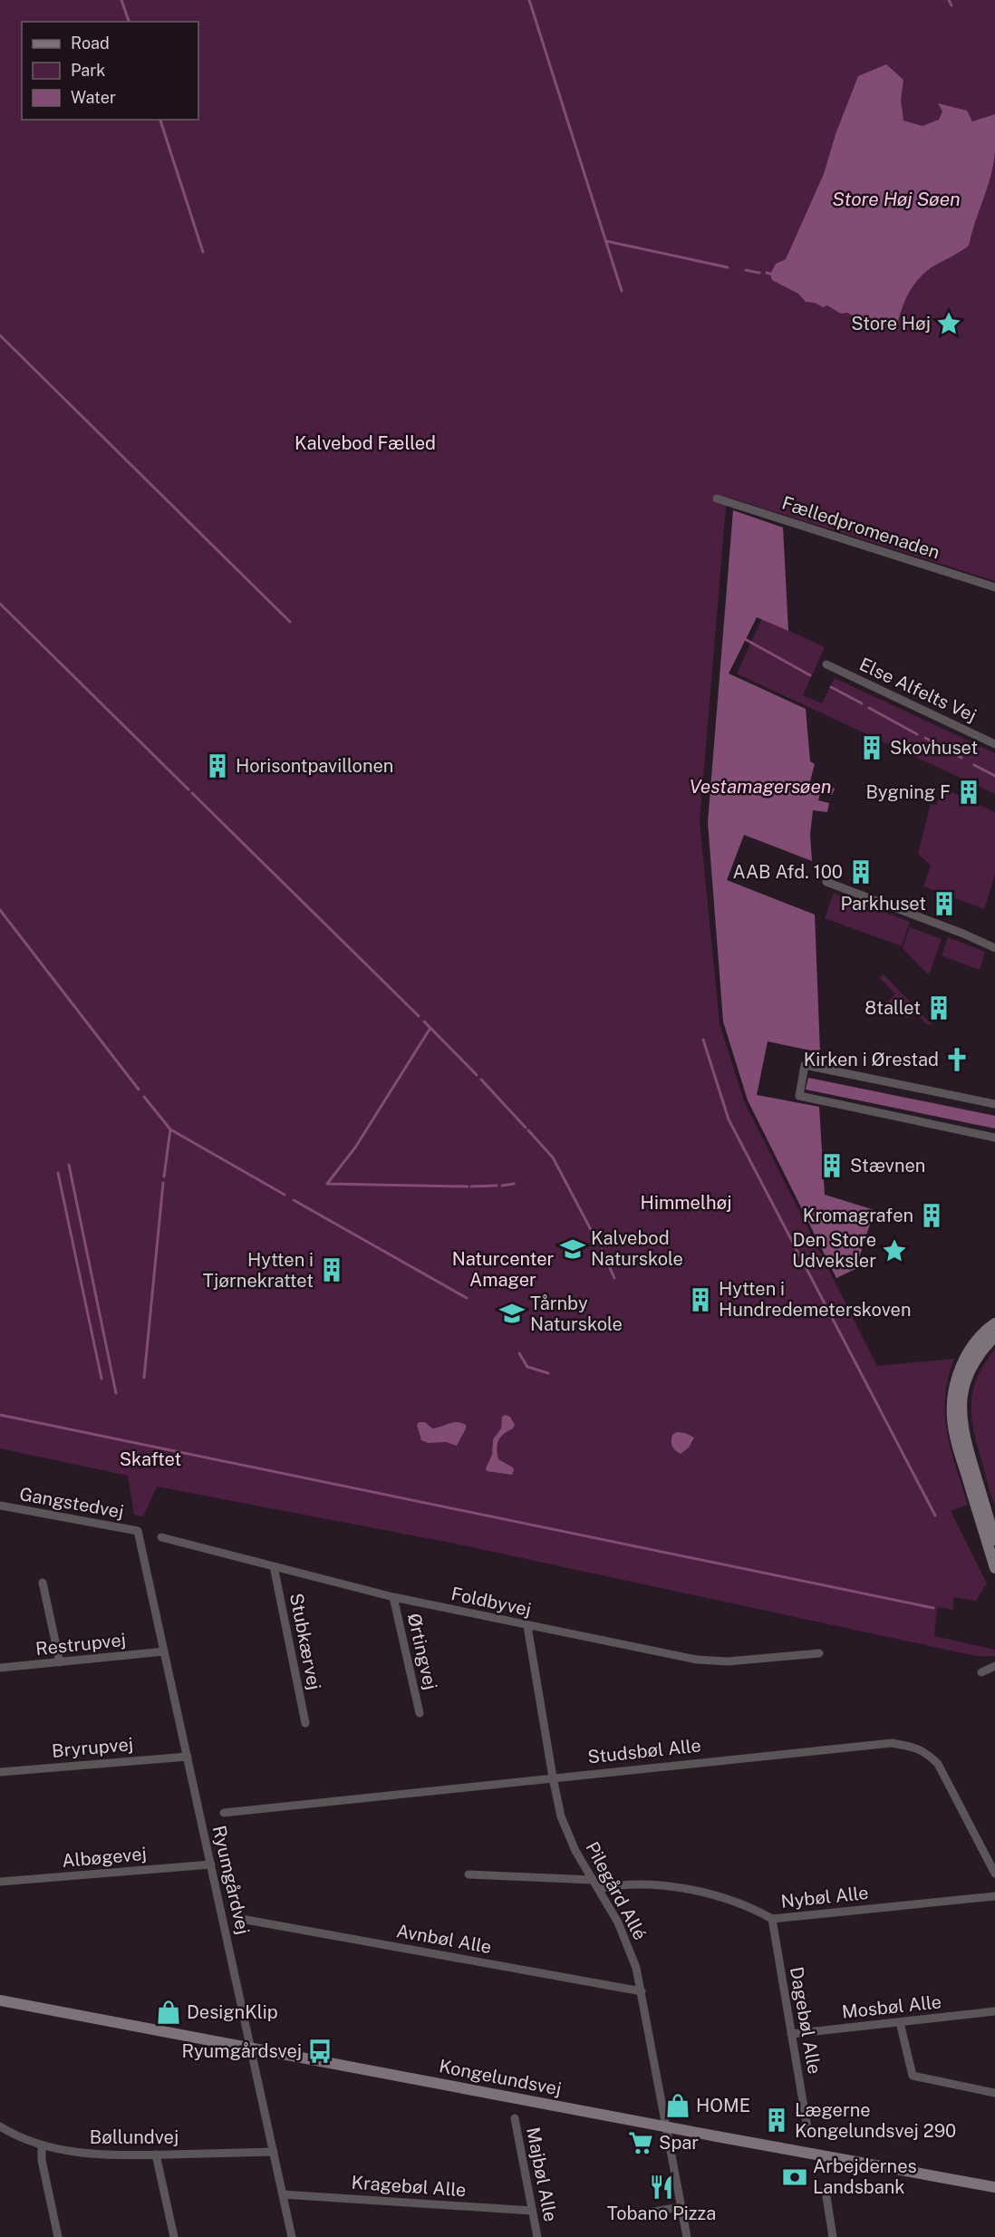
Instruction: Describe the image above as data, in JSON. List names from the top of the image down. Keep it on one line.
{"streets":{"street":["Fælledpromenaden","Else Alfelts Vej","Gangstedvej","Foldbyvej","Stubkærvej","Restrupvej","Ørtingvej","Bryrupvej","Studsbøl Alle","Albøgevej","Ryumgårdvej","Pilegård Allé","Nybøl Alle","Avnbøl Alle","Mosbøl Alle","Dagebøl Alle","Kongelundsvej","Bøllundvej","Majbøl Alle","Kragebøl Alle"]},"crossings":[["Gangstedvej","Ryumgårdvej"],["Foldbyvej","Stubkærvej"],["Foldbyvej","Ørtingvej"],["Foldbyvej","Pilegård Allé"],["Restrupvej","Ryumgårdvej"],["Bryrupvej","Ryumgårdvej"],["Studsbøl Alle","Pilegård Allé"],["Albøgevej","Ryumgårdvej"],["Ryumgårdvej","Kongelundsvej"],["Ryumgårdvej","Bøllundvej"],["Ryumgårdvej","Kragebøl Alle"],["Pilegård Allé","Nybøl Alle"],["Pilegård Allé","Avnbøl Alle"],["Pilegård Allé","Kongelundsvej"],["Nybøl Alle","Dagebøl Alle"],["Mosbøl Alle","Dagebøl Alle"],["Majbøl Alle","Kragebøl Alle"]],"water":["Store Høj Søen","Vestamagersøen"],"parks":["Kalvebod Fælled","Himmelhøj","Naturcenter Amager","Skaftet"],"places":{"place":["Store Høj","Den Store Udveksler"],"building":["Skovhuset","Horisontpavillonen","Bygning F","AAB Afd. 100","Parkhuset","8tallet","Stævnen","Kromagrafen","Hytten i Tjørnekrattet","Hytten i Hundredemeterskoven","Lægerne Kongelundsvej 290"],"church":["Kirken i Ørestad"],"school or university":["Kalvebod Naturskole","Tårnby Naturskole"],"shop":["DesignKlip","HOME"],"bus stop":["Ryumgårdsvej"],"supermarket":["Spar"],"bank":["Arbejdernes Landsbank"],"restaurant":["Tobano Pizza"]},"legend":["Road","Park","Water"]}
